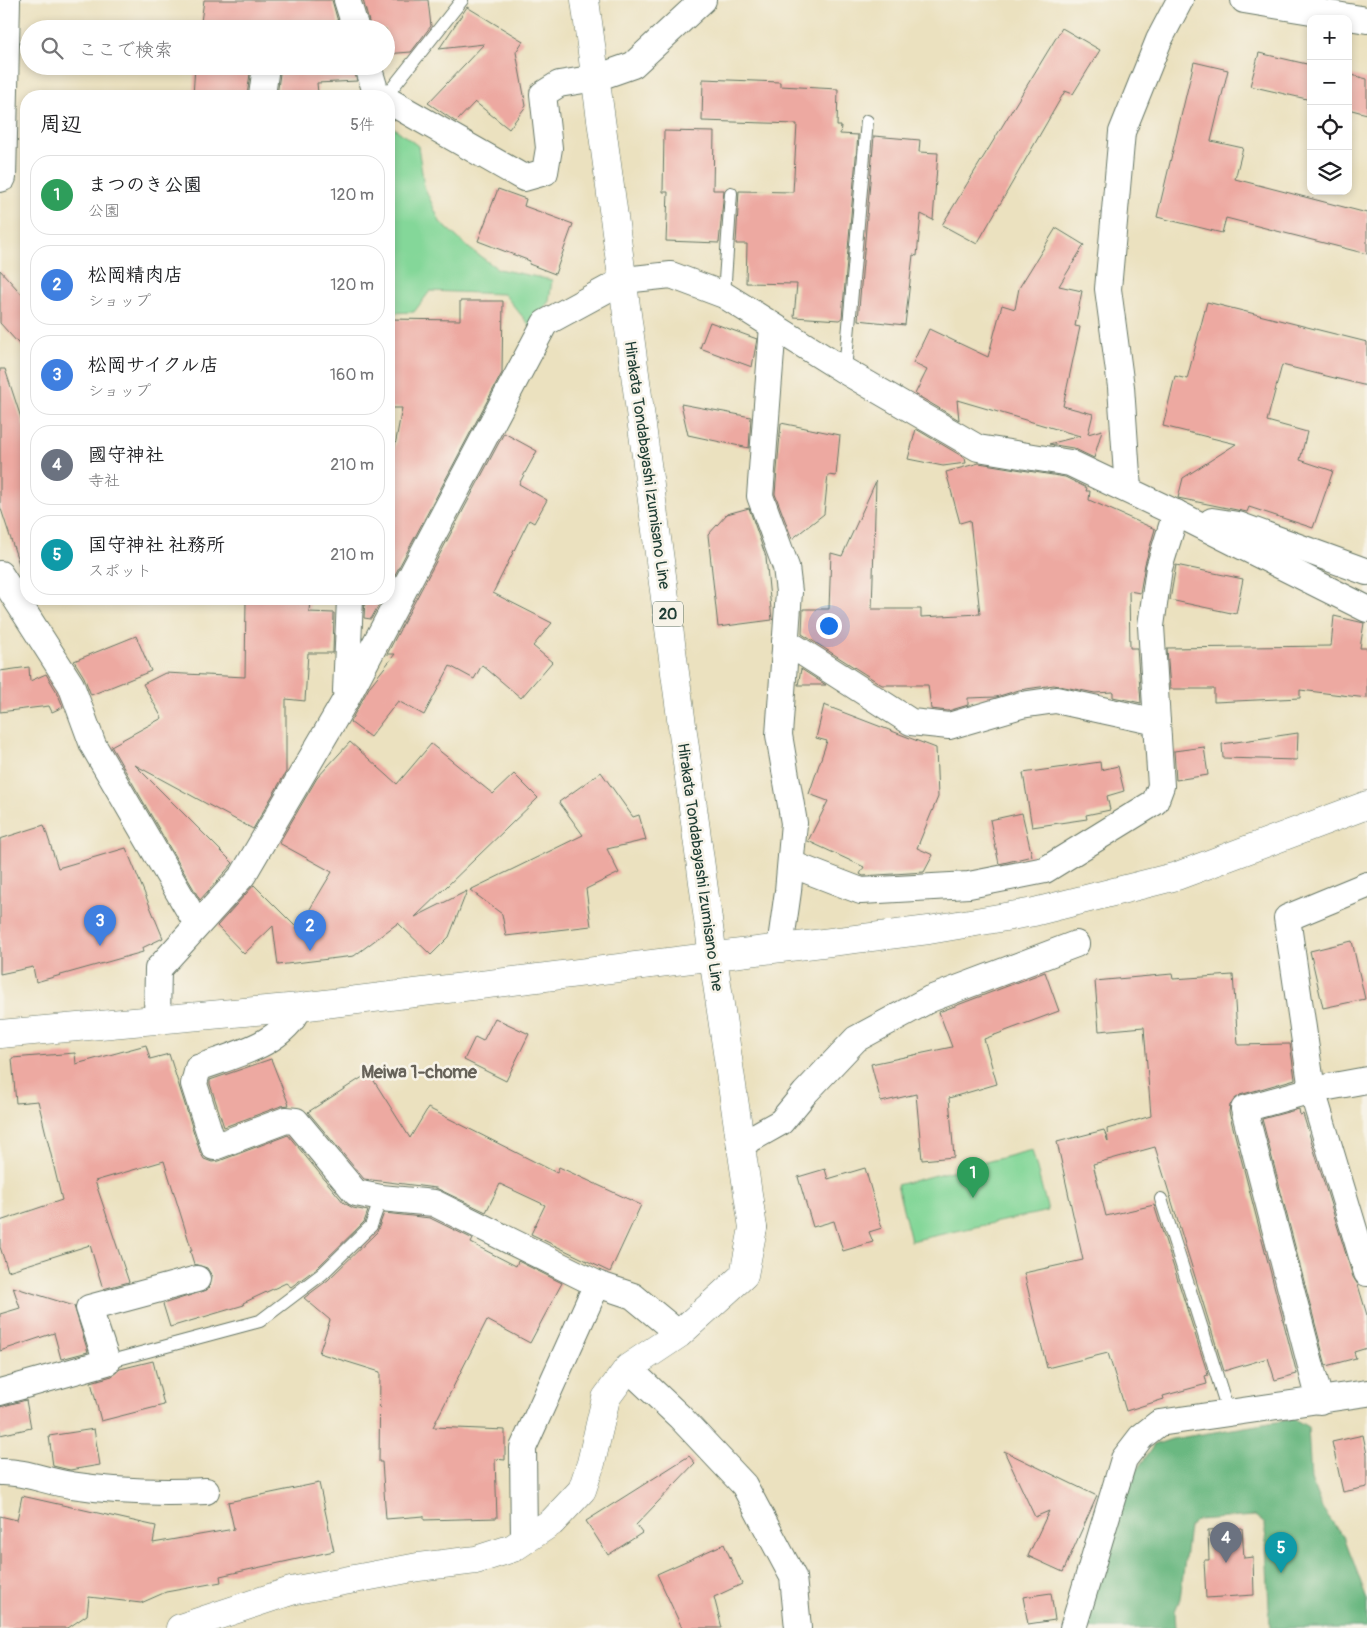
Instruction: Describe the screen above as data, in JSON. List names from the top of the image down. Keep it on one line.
{"streets":{"street":["Hirakata Tondabayashi Izumisano Line","20"]},"districts":["Meiwa 1-chome"],"page":{"map_buttons":["+","−"],"search":"ここで検索","heading":["周辺","5件"],"list":[{"mark":"1","name":"まつのき公園","note":"公園","value":"120 m"},{"mark":"2","name":"松岡精肉店","note":"ショップ","value":"120 m"},{"mark":"3","name":"松岡サイクル店","note":"ショップ","value":"160 m"},{"mark":"4","name":"國守神社","note":"寺社","value":"210 m"},{"mark":"5","name":"国守神社 社務所","note":"スポット","value":"210 m"}],"pins":["3","2","1","4","5"]}}
